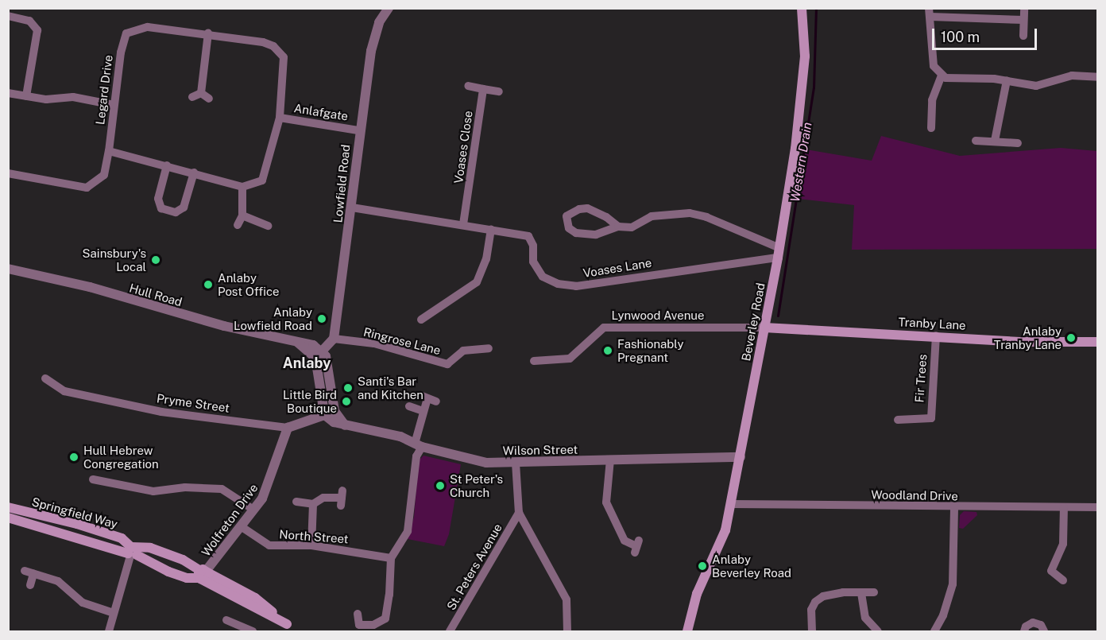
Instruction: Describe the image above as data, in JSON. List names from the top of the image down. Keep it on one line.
{"streets":{"main road":["Beverley Road","Tranby Lane","Springfield Way"],"street":["Legard Drive","Anlafgate","Voases Close","Lowfield Road","Voases Lane","Hull Road","Lynwood Avenue","Ringrose Lane","Fir Trees","Pryme Street","Wilson Street","Woodland Drive","Wolfreton Drive","North Street","St. Peters Avenue"]},"crossings":[["Legard Drive","Anlafgate"],["Anlafgate","Lowfield Road"],["Voases Close","Voases Lane"],["Lowfield Road","Voases Lane"],["Lowfield Road","Ringrose Lane"],["Voases Lane","Beverley Road"],["Hull Road","Wilson Street"],["Lynwood Avenue","Beverley Road"],["Lynwood Avenue","Tranby Lane"],["Beverley Road","Tranby Lane"],["Beverley Road","Wilson Street"],["Beverley Road","Woodland Drive"],["Tranby Lane","Fir Trees"],["Pryme Street","Wolfreton Drive"],["Springfield Way","Wolfreton Drive"],["Wolfreton Drive","North Street"]],"districts":["Anlaby"],"water":["Western Drain"],"places":["Sainsbury's Local","Anlaby Post Office","Anlaby Lowfield Road","Anlaby Tranby Lane","Fashionably Pregnant","Santi's Bar and Kitchen","Little Bird Boutique","Hull Hebrew Congregation","St Peter's Church","Anlaby Beverley Road"],"scale_bar":"100 m"}
